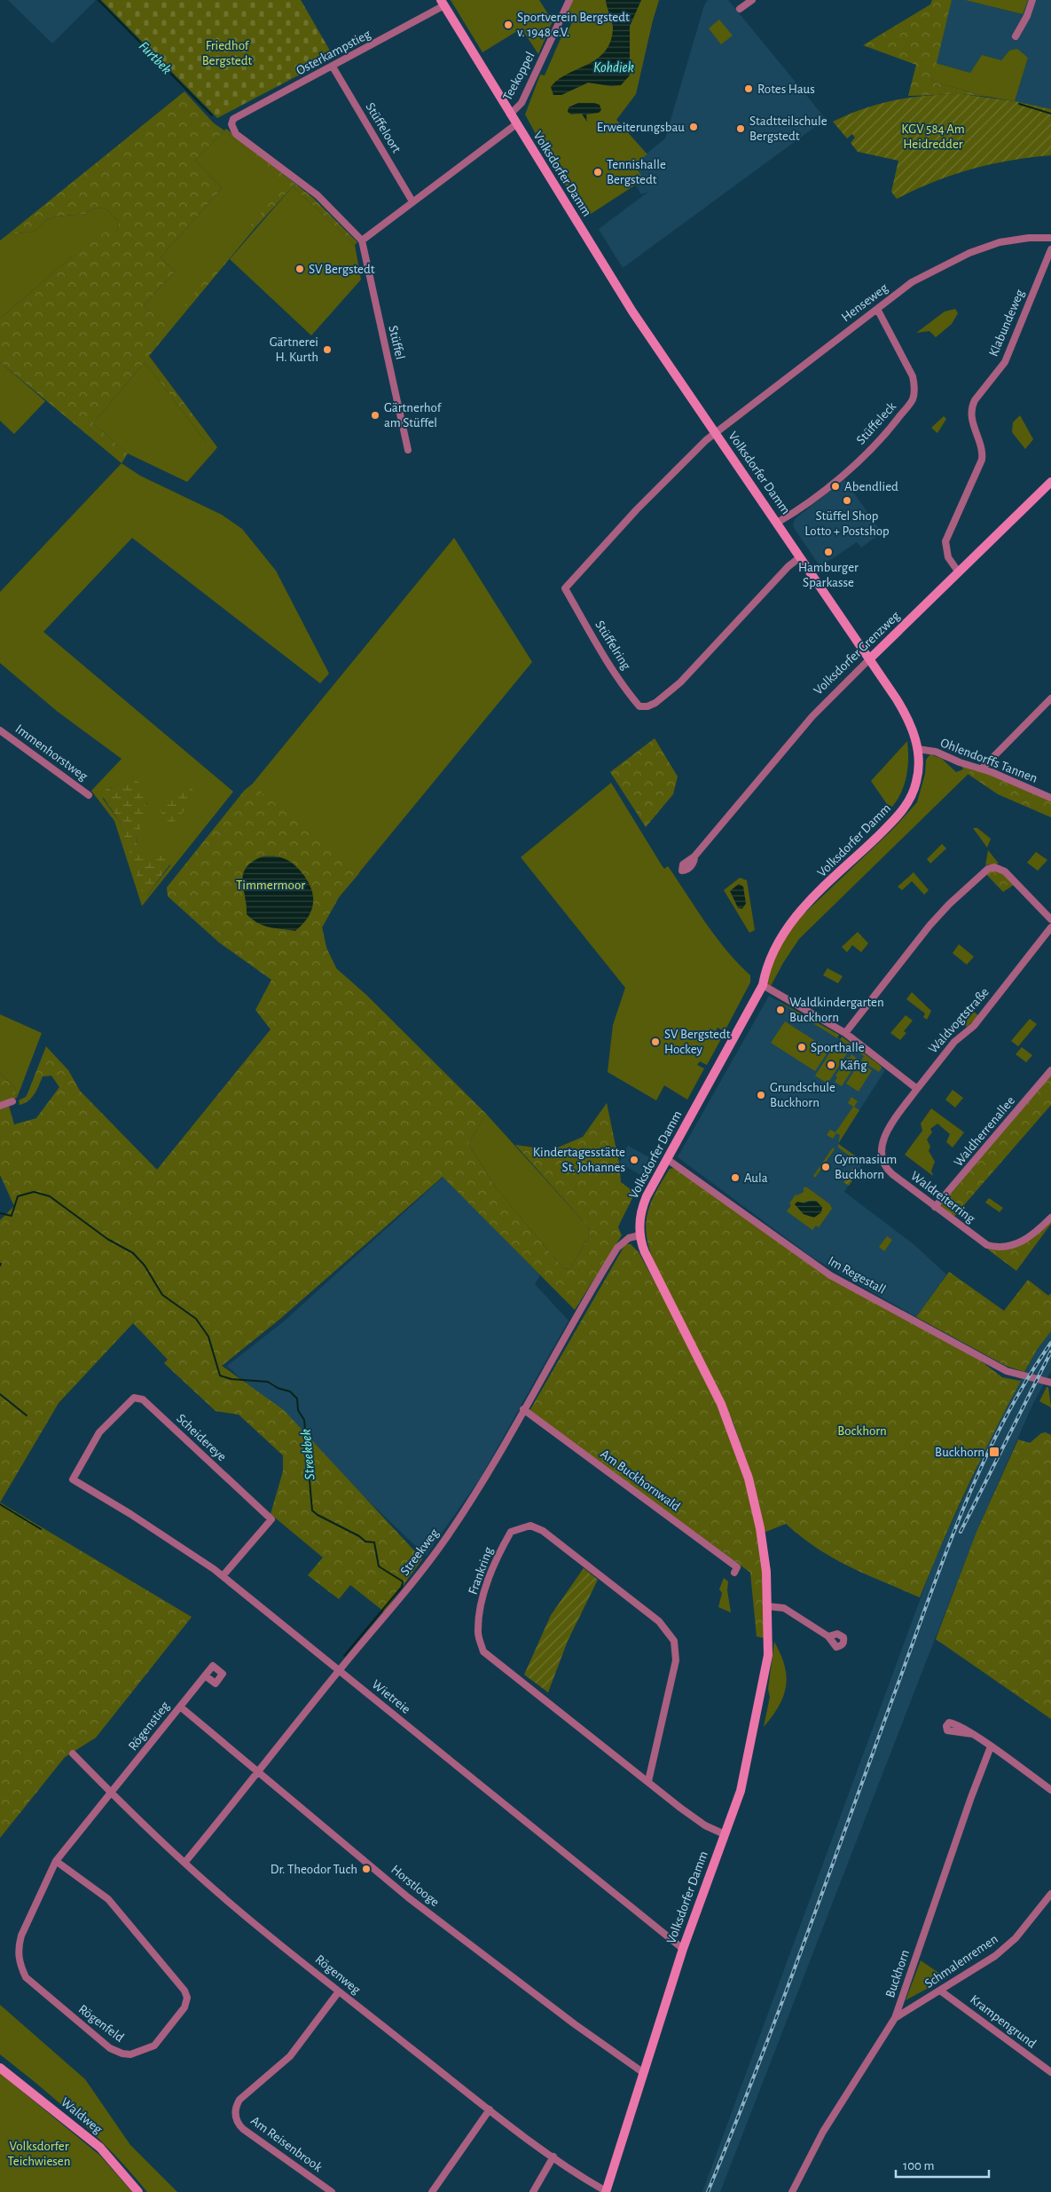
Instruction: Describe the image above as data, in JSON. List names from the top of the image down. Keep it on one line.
{"streets":{"main road":["Volksdorfer Damm","Volksdorfer Grenzweg","Waldweg"],"street":["Osterkampstieg","Teekoppel","Stüffeloort","Henseweg","Klabundeweg","Stüffel","Stüffeleck","Stüffelring","Immenhorstweg","Ohlendorffs Tannen","Waldvogtstraße","Waldherrenallee","Waldreiterring","Im Regestall","Scheidereye","Am Buckhornwald","Streekweg","Frankring","Wietreie","Rögenstieg","Horstlooge","Schmalenremen","Buckhorn","Rögenweg","Krampengrund","Rögenfeld","Am Reisenbrook"]},"crossings":[["Osterkampstieg","Stüffeloort"],["Osterkampstieg","Volksdorfer Damm"],["Osterkampstieg","Stüffel"],["Teekoppel","Volksdorfer Damm"],["Volksdorfer Damm","Henseweg"],["Volksdorfer Damm","Stüffeleck"],["Volksdorfer Damm","Stüffelring"],["Volksdorfer Damm","Volksdorfer Grenzweg"],["Volksdorfer Damm","Ohlendorffs Tannen"],["Volksdorfer Damm","Im Regestall"],["Volksdorfer Damm","Streekweg"],["Volksdorfer Damm","Frankring"],["Volksdorfer Damm","Wietreie"],["Volksdorfer Damm","Horstlooge"],["Volksdorfer Damm","Rögenweg"],["Henseweg","Stüffeleck"],["Henseweg","Stüffelring"],["Klabundeweg","Volksdorfer Grenzweg"],["Waldvogtstraße","Waldreiterring"],["Waldherrenallee","Waldreiterring"],["Scheidereye","Wietreie"],["Am Buckhornwald","Streekweg"],["Streekweg","Wietreie"],["Streekweg","Horstlooge"],["Streekweg","Rögenweg"],["Rögenstieg","Horstlooge"],["Rögenstieg","Rögenweg"],["Rögenstieg","Rögenfeld"],["Schmalenremen","Buckhorn"],["Schmalenremen","Krampengrund"],["Rögenweg","Rögenfeld"],["Rögenweg","Am Reisenbrook"]],"water":["Furtbek","Kohdiek","Streekbek"],"parks":["Friedhof Bergstedt","KGV 584 Am Heidredder","Timmermoor","Bockhorn","Volksdorfer Teichwiesen"],"places":{"other":["Sportverein Bergstedt v. 1948 e.V.","Rotes Haus","Erweiterungsbau","Stadtteilschule Bergstedt","Tennishalle Bergstedt","SV Bergstedt","Gärtnerei H. Kurth","Gärtnerhof am Stüffel","Abendlied","Stüffel Shop Lotto + Postshop","Hamburger Sparkasse","Waldkindergarten Buckhorn","SV Bergstedt Hockey","Sporthalle","Käfig","Grundschule Buckhorn","Kindertagesstätte St. Johannes","Gymnasium Buckhorn","Aula","Dr. Theodor Tuch"],"transit":["Buckhorn"]},"scale_bar":"100 m"}
